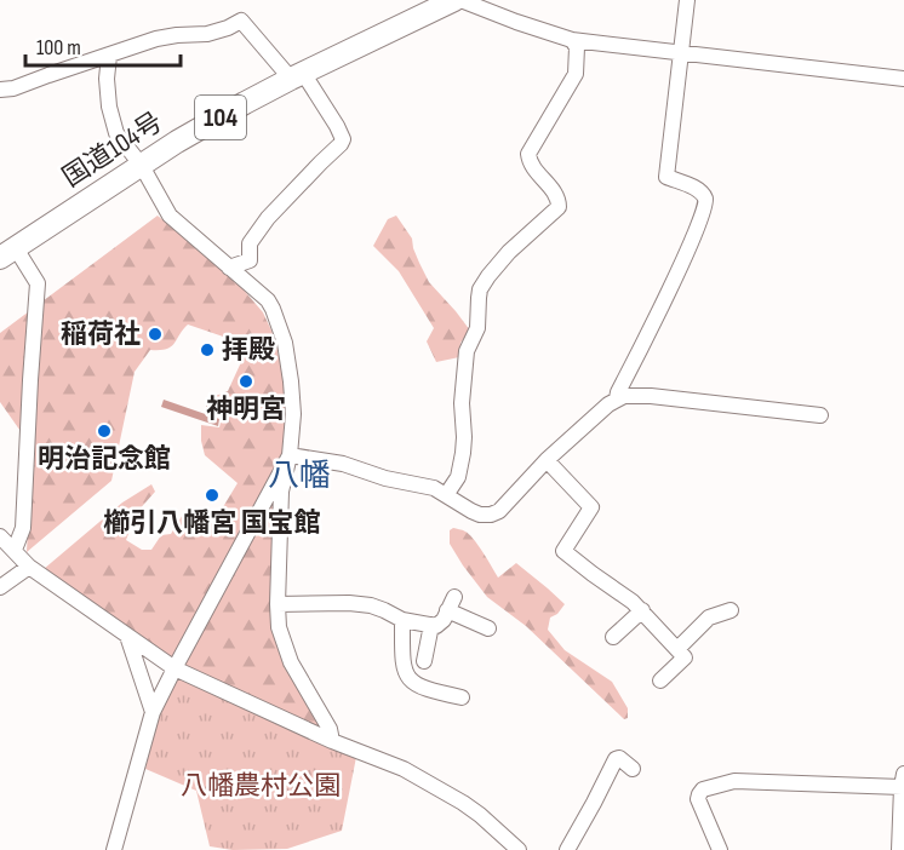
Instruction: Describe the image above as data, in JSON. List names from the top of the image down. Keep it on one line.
{"streets":{"highway":["104","国道104号"]},"districts":["八幡"],"parks":["八幡農村公園"],"places":["稲荷社","拝殿","神明宮","明治記念館","櫛引八幡宮 国宝館"],"scale_bar":"100 m"}
